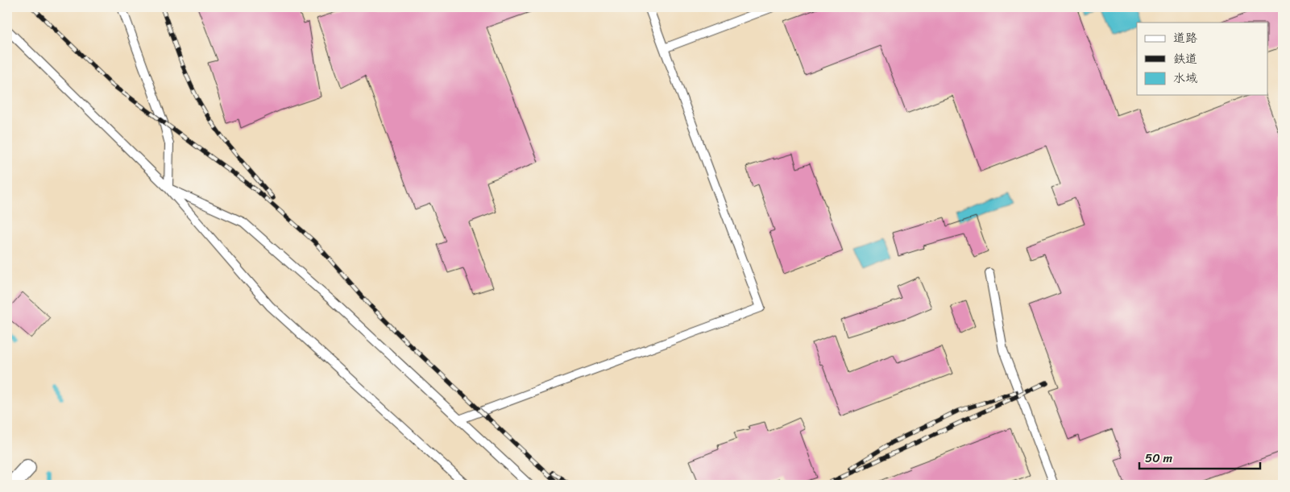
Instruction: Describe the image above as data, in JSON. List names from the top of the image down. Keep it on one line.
{"legend":["道路","鉄道","水域"],"scale_bar":"50 m"}
